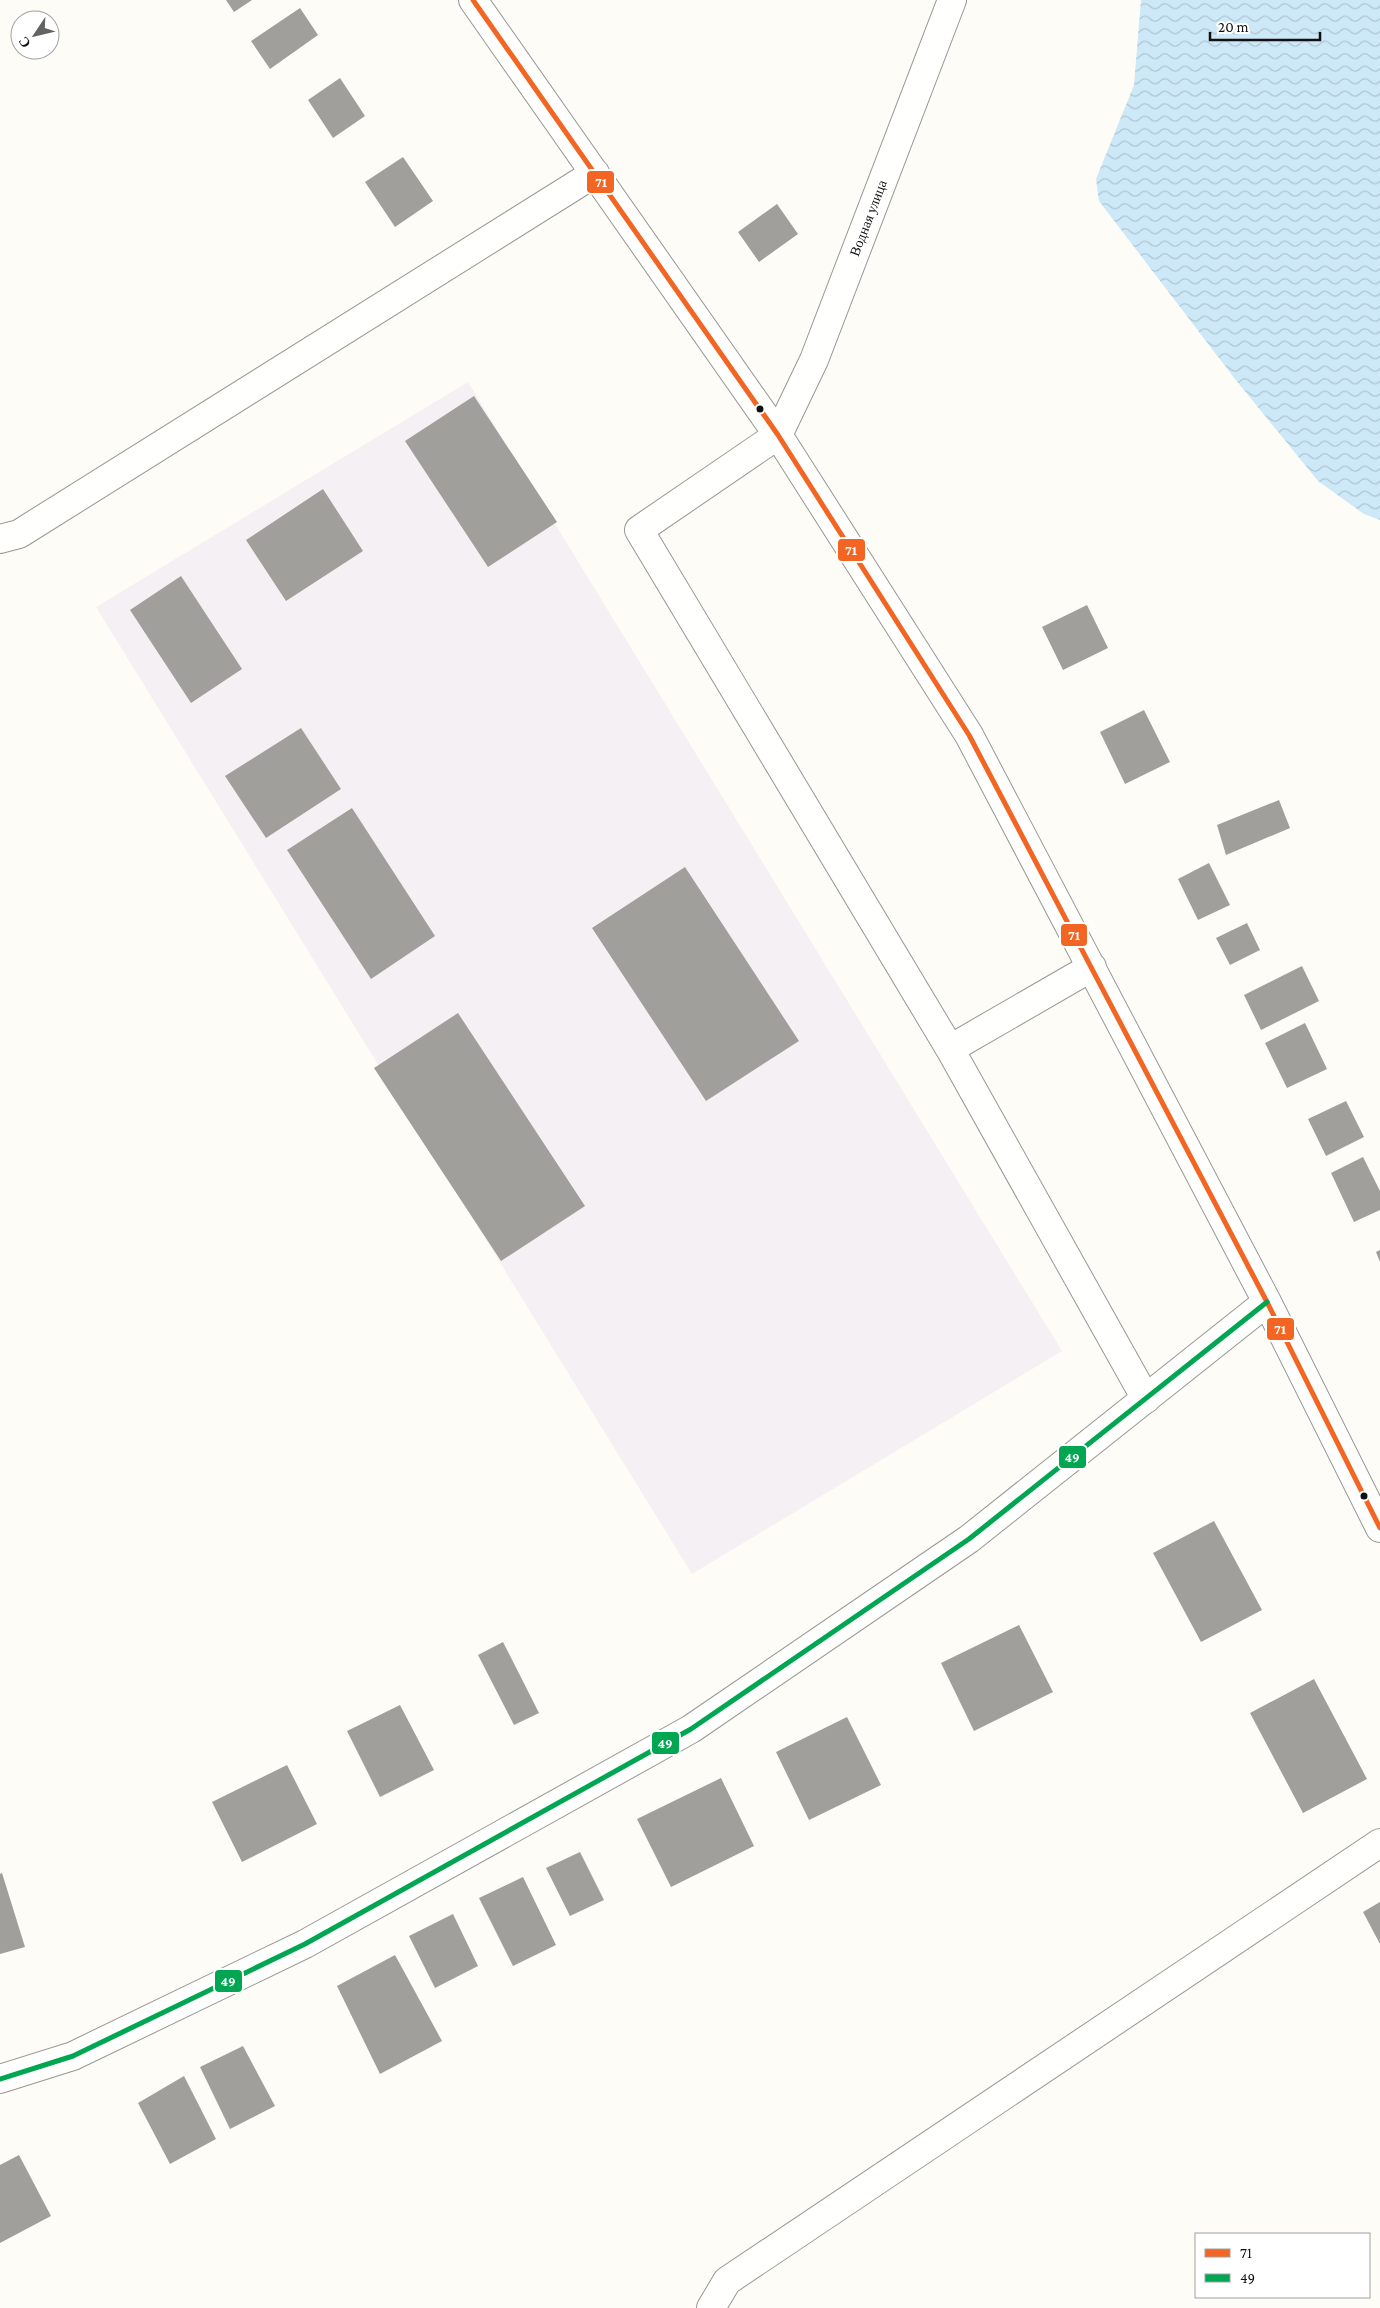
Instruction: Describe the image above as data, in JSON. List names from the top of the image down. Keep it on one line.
{"streets":{"street":["Водная улица"]},"lines":["transit line 71","transit line 49"],"legend":["71","49"],"scale_bar":"20 m","north":"bottom left"}
